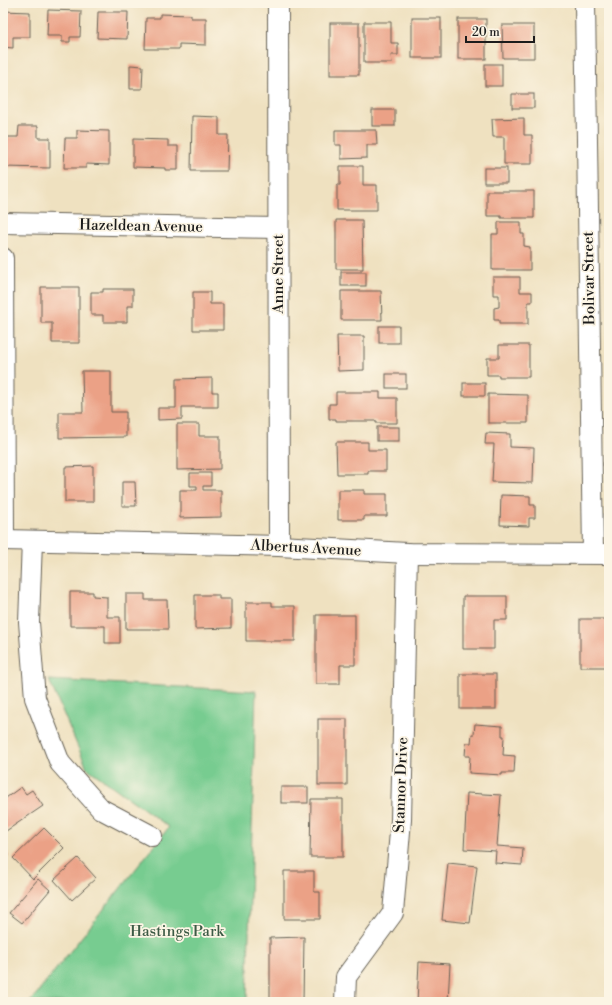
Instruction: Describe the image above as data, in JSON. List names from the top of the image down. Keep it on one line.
{"streets":{"street":["Hazeldean Avenue","Anne Street","Bolivar Street","Albertus Avenue","Stannor Drive"]},"crossings":[["Hazeldean Avenue","Anne Street"],["Anne Street","Albertus Avenue"],["Bolivar Street","Albertus Avenue"],["Albertus Avenue","Stannor Drive"]],"parks":["Hastings Park"],"scale_bar":"20 m"}
